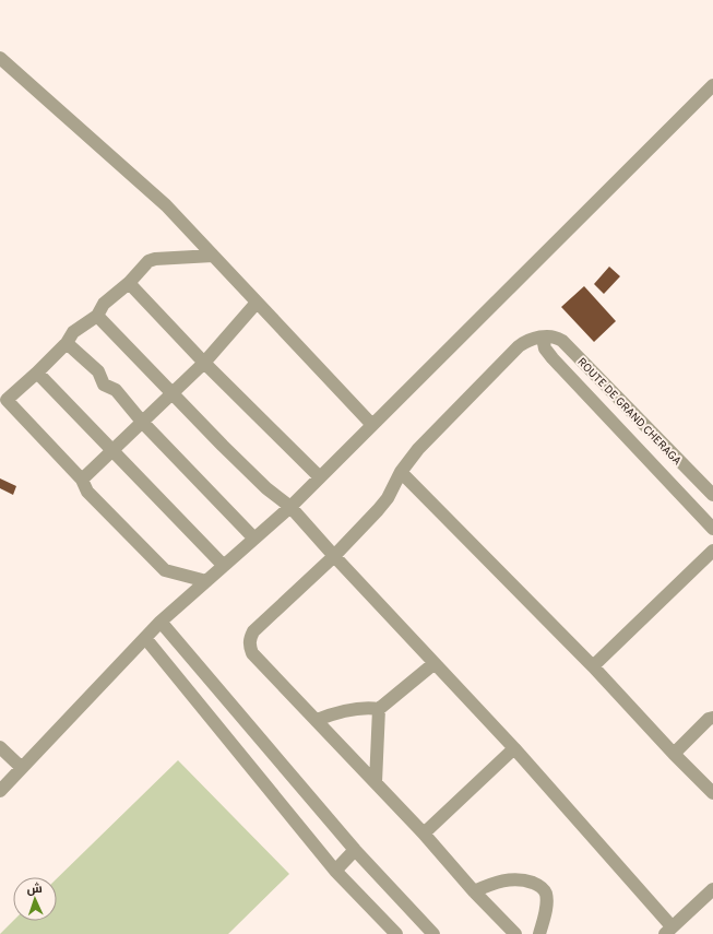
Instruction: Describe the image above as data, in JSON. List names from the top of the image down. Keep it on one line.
{"streets":{"street":["ROUTE DE GRAND CHERAGA"]},"north":"top"}
